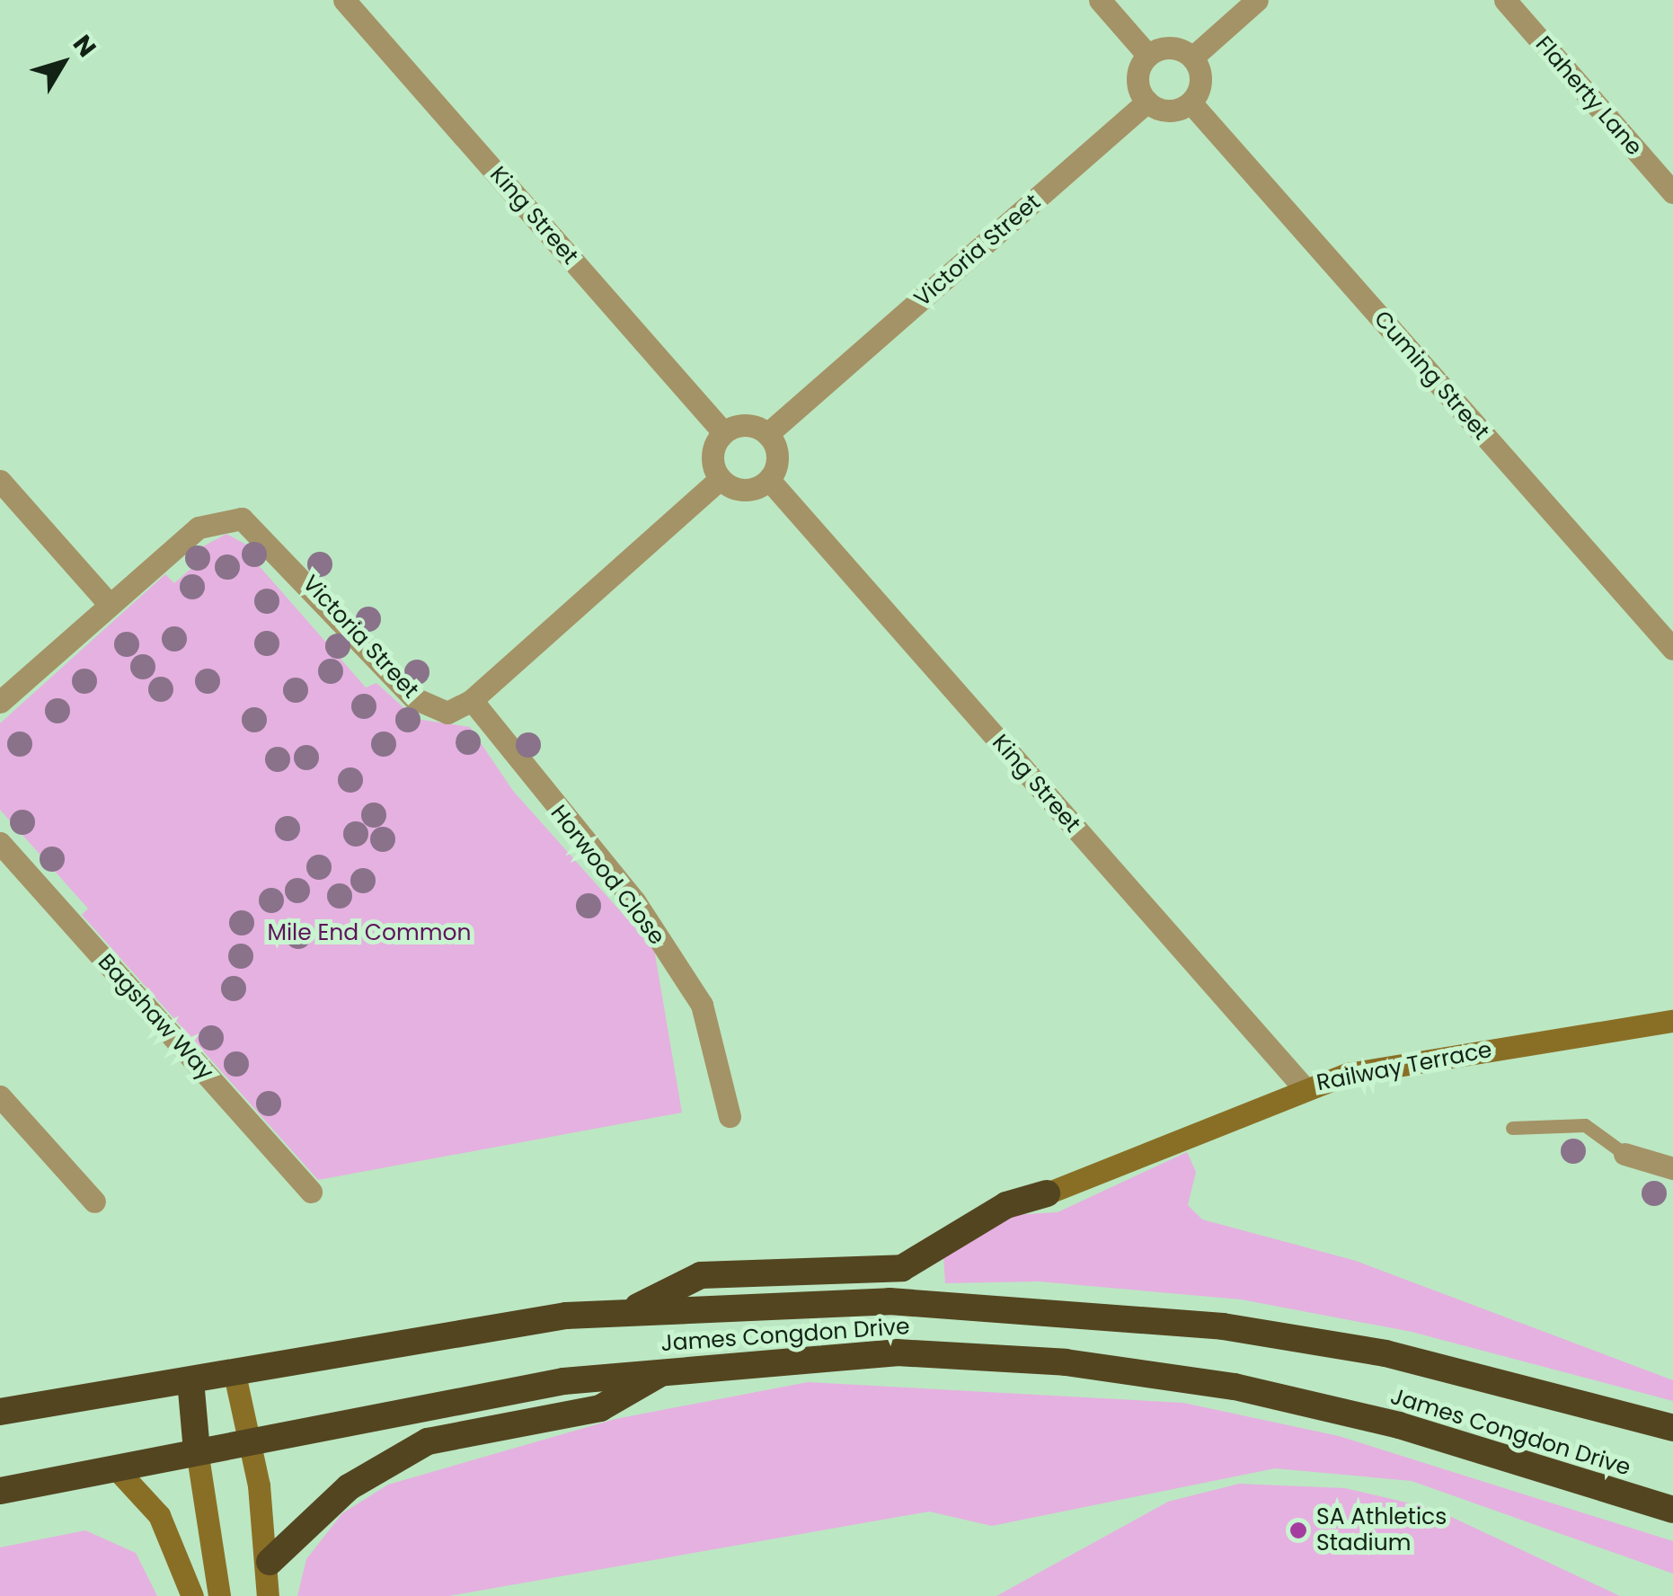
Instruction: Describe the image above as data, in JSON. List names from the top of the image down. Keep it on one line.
{"streets":{"highway":["James Congdon Drive"],"street":["Flaherty Lane","King Street","Victoria Street","Cuming Street","Horwood Close","Bagshaw Way","Railway Terrace"]},"crossings":[["King Street","Victoria Street"],["King Street","Railway Terrace"],["Victoria Street","Cuming Street"],["Victoria Street","Horwood Close"]],"parks":["Mile End Common"],"places":["SA Athletics Stadium"],"north":"top right"}
